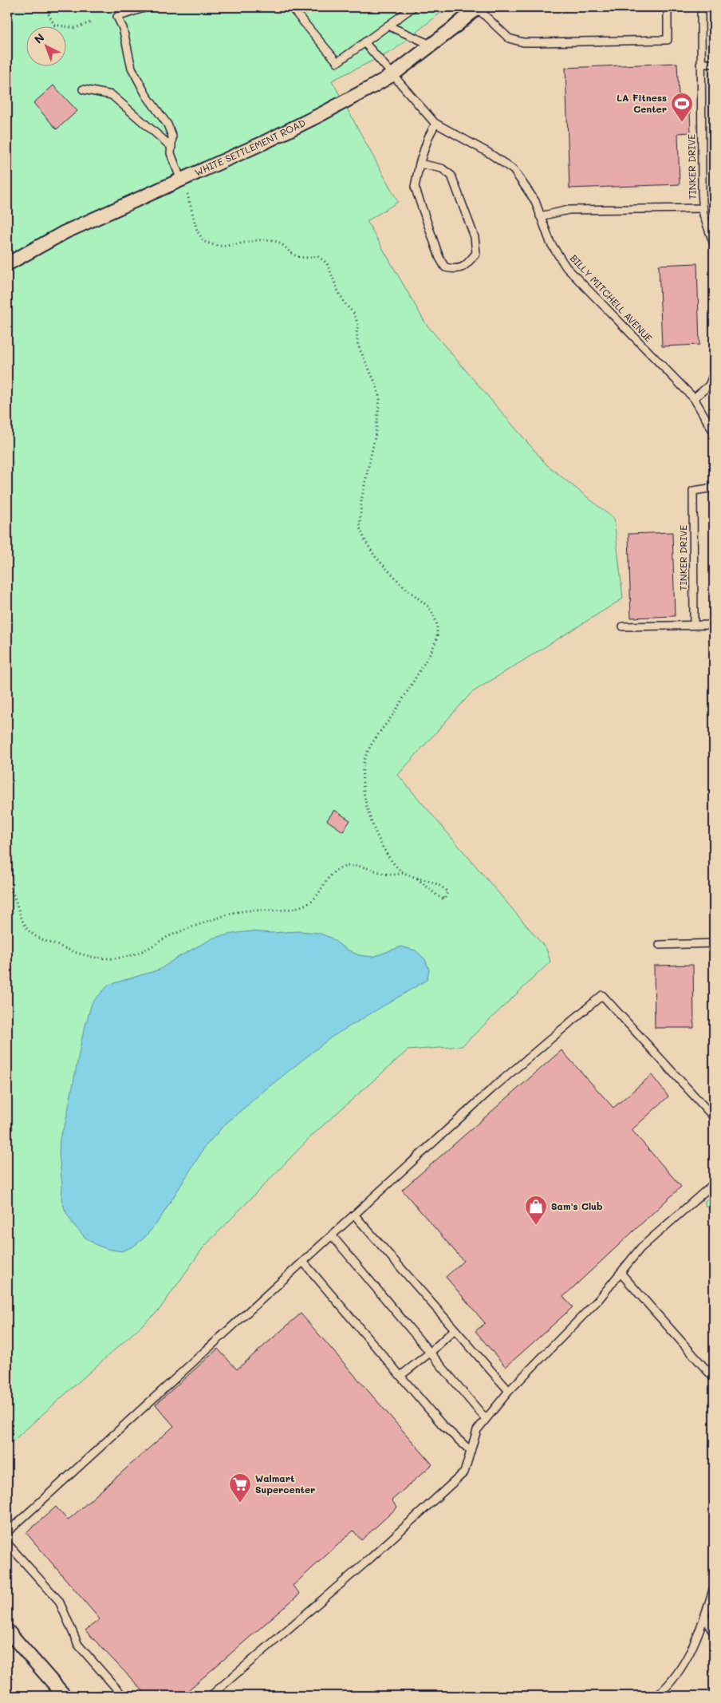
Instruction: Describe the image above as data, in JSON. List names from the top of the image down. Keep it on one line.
{"streets":{"street":["WHITE SETTLEMENT ROAD"],"lane":["TINKER DRIVE","BILLY MITCHELL AVENUE"]},"crossings":[["WHITE SETTLEMENT ROAD","BILLY MITCHELL AVENUE"]],"places":{"sports":["LA Fitness Center"],"shop":["Sam's Club"],"supermarket":["Walmart Supercenter"]},"north":"top left"}
